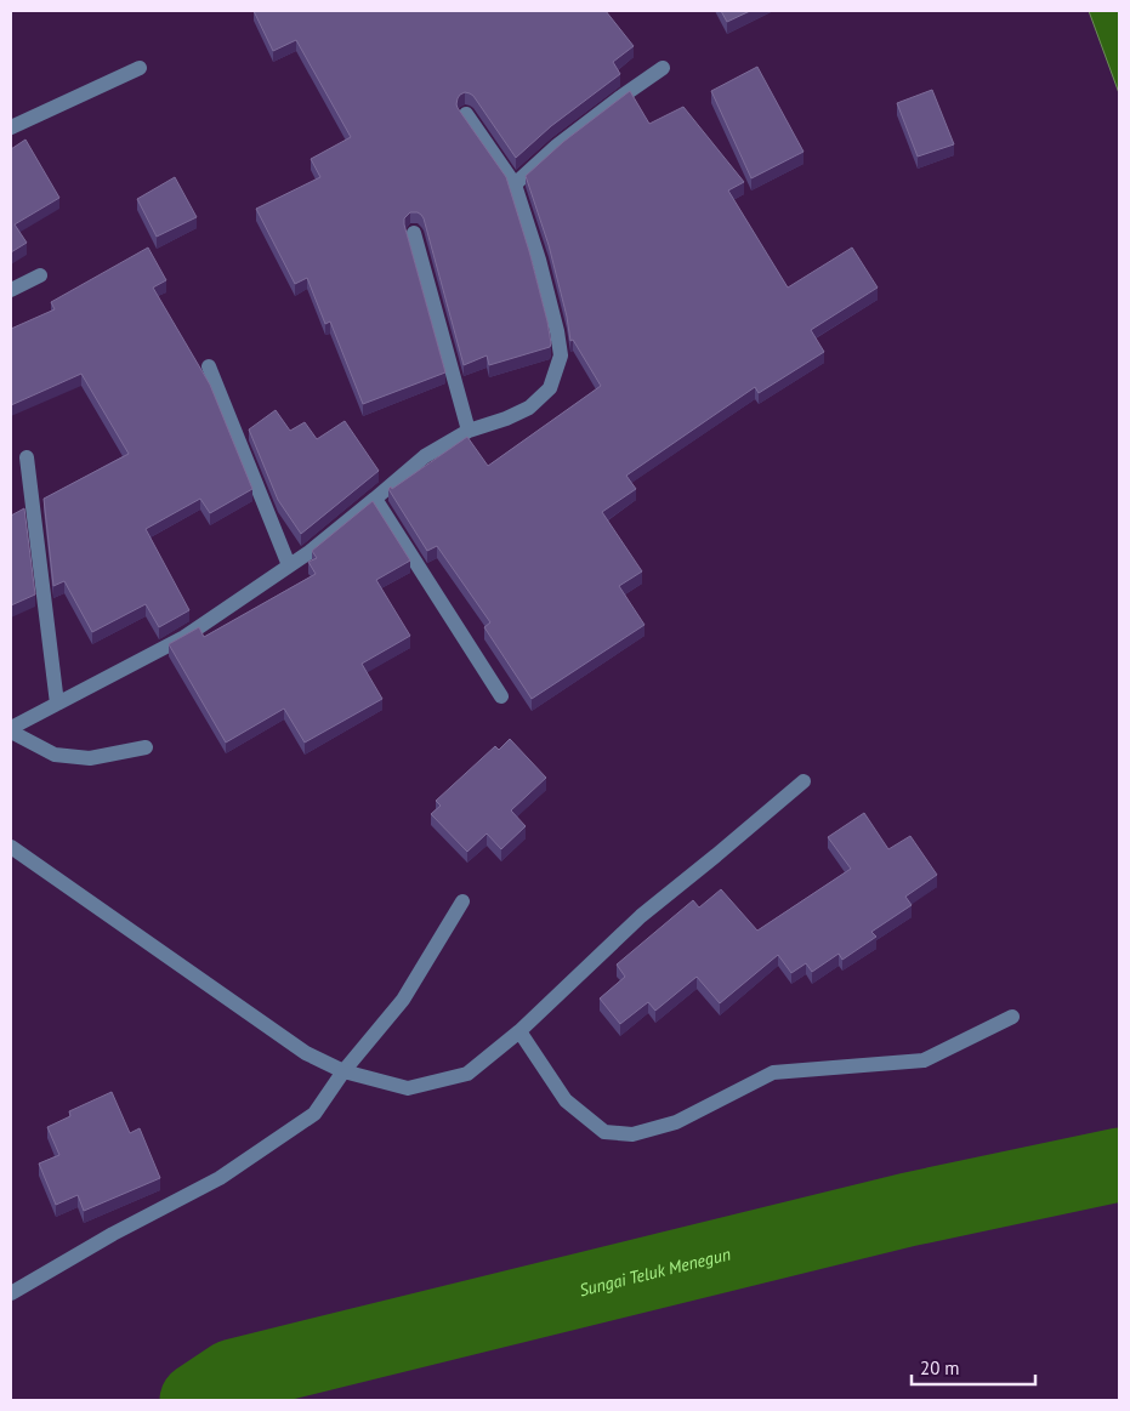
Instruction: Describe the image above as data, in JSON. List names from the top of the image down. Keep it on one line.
{"water":["Sungai Teluk Menegun"],"scale_bar":"20 m"}
